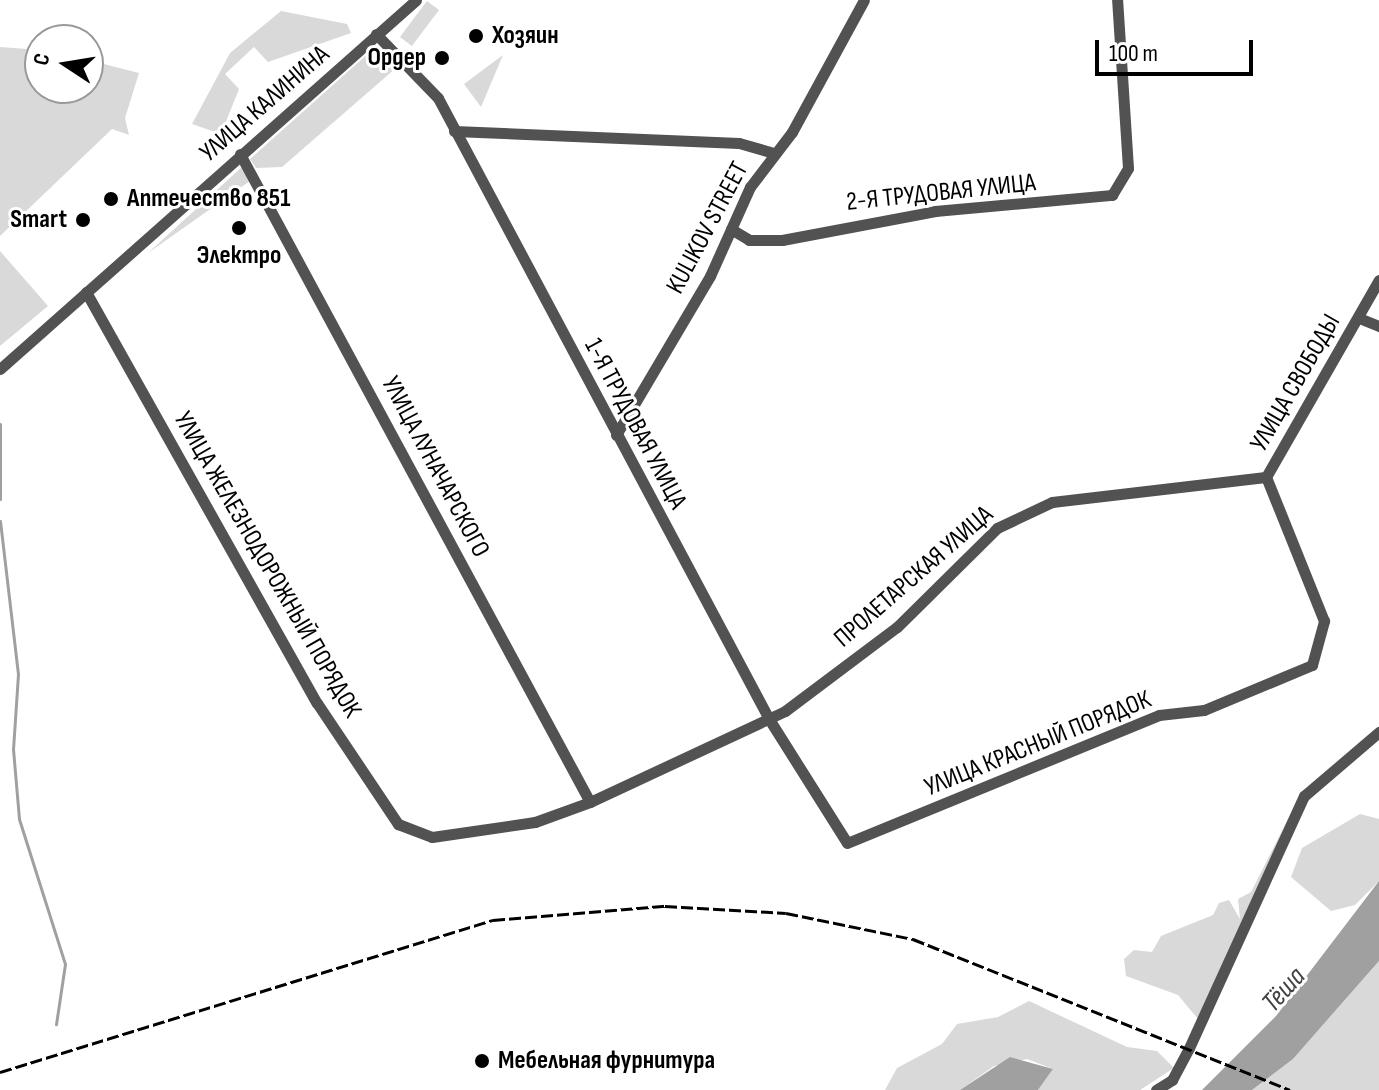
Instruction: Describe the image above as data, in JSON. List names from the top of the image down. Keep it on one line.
{"streets":{"street":["УЛИЦА КАЛИНИНА","2-Я ТРУДОВАЯ УЛИЦА","KULIKOV STREET","УЛИЦА СВОБОДЫ","1-Я ТРУДОВАЯ УЛИЦА","УЛИЦА ЛУНАЧАРСКОГО","УЛИЦА ЖЕЛЕЗНОДОРОЖНЫЙ ПОРЯДОК","ПРОЛЕТАРСКАЯ УЛИЦА","УЛИЦА КРАСНЫЙ ПОРЯДОК"]},"crossings":[["УЛИЦА КАЛИНИНА","1-Я ТРУДОВАЯ УЛИЦА"],["УЛИЦА КАЛИНИНА","УЛИЦА ЛУНАЧАРСКОГО"],["УЛИЦА КАЛИНИНА","УЛИЦА ЖЕЛЕЗНОДОРОЖНЫЙ ПОРЯДОК"],["2-Я ТРУДОВАЯ УЛИЦА","KULIKOV STREET"],["KULIKOV STREET","1-Я ТРУДОВАЯ УЛИЦА"],["УЛИЦА СВОБОДЫ","ПРОЛЕТАРСКАЯ УЛИЦА"],["УЛИЦА СВОБОДЫ","УЛИЦА КРАСНЫЙ ПОРЯДОК"],["1-Я ТРУДОВАЯ УЛИЦА","ПРОЛЕТАРСКАЯ УЛИЦА"],["1-Я ТРУДОВАЯ УЛИЦА","УЛИЦА КРАСНЫЙ ПОРЯДОК"],["УЛИЦА ЛУНАЧАРСКОГО","ПРОЛЕТАРСКАЯ УЛИЦА"],["УЛИЦА ЖЕЛЕЗНОДОРОЖНЫЙ ПОРЯДОК","ПРОЛЕТАРСКАЯ УЛИЦА"]],"water":["Тёша"],"places":["Хозяин","Ордер","Аптечество 851","Smart","Электро","Мебельная фурнитура"],"scale_bar":"100 m","north":"left"}
